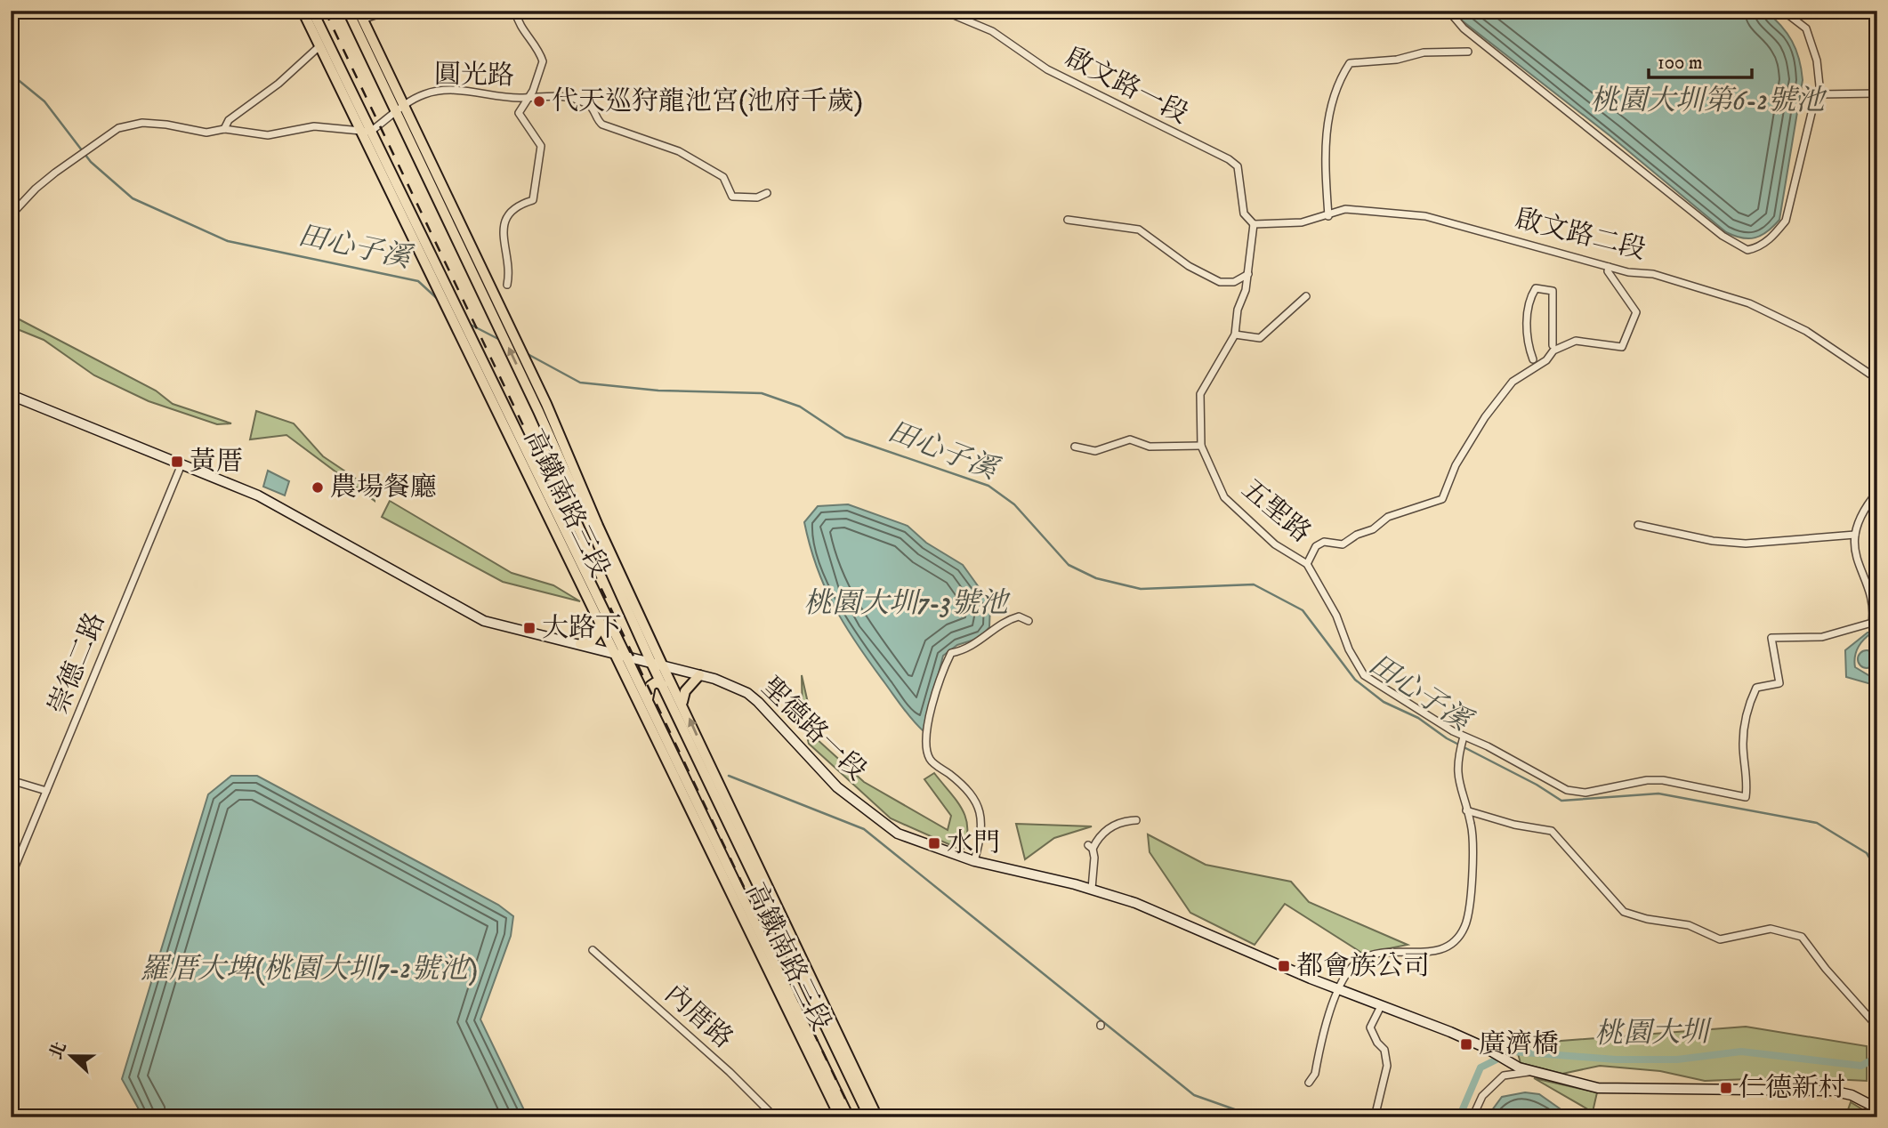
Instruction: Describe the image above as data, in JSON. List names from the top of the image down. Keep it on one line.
{"streets":{"main road":["高鐵南路三段"],"street":["圓光路","啟文路一段","啟文路二段","五聖路","崇德二路","聖德路一段","內厝路"]},"crossings":[["圓光路","高鐵南路三段"],["啟文路一段","啟文路二段"],["啟文路一段","五聖路"],["啟文路二段","五聖路"],["高鐵南路三段","聖德路一段"],["崇德二路","聖德路一段"]],"water":["桃園大圳第6-2號池","田心子溪","桃園大圳7-3號池","羅厝大埤(桃園大圳7-2號池)","桃園大圳"],"places":{"other":["代天巡狩龍池宮(池府千歲)","農場餐廳"],"transit":["黃厝","大路下","水門","都會族公司","廣濟橋","仁德新村"]},"scale_bar":"100 m","north":"left"}
